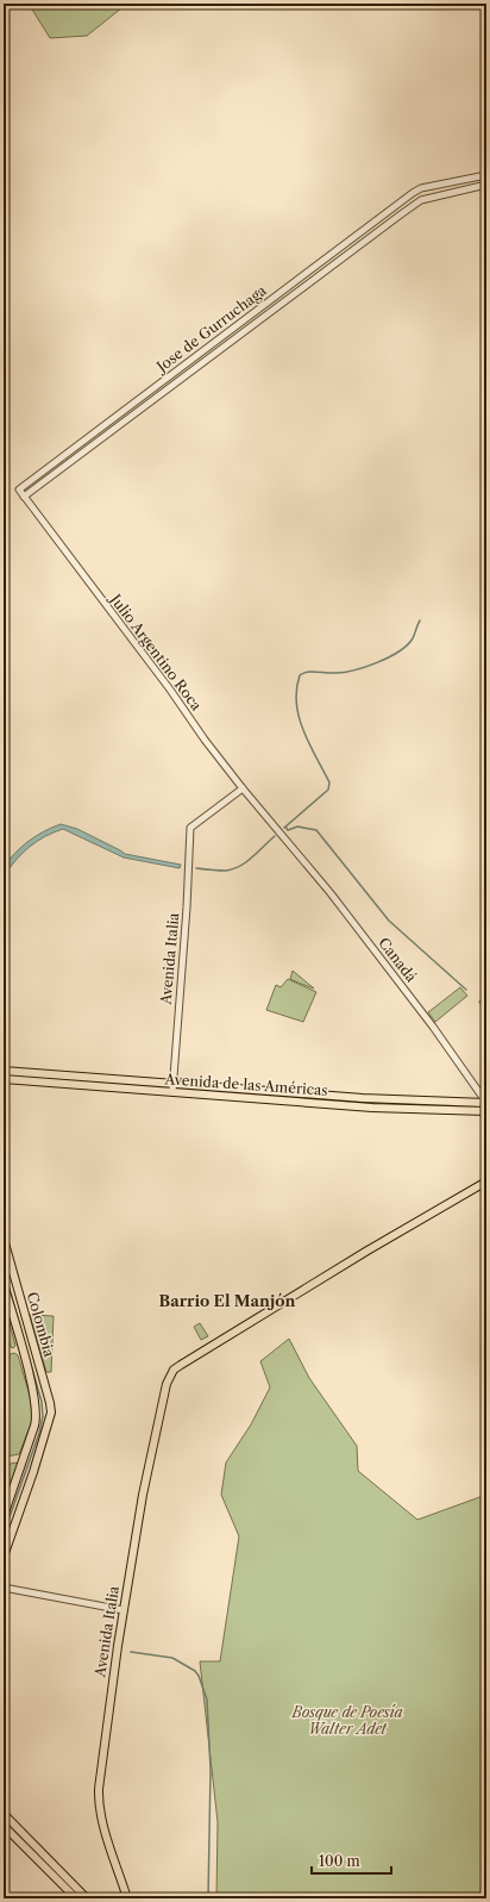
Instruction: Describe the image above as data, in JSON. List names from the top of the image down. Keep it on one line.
{"streets":{"main road":["Avenida Italia","Avenida de las Américas","Colombia"],"street":["Jose de Gurruchaga","Julio Argentino Roca","Canadá"]},"crossings":[["Jose de Gurruchaga","Julio Argentino Roca"],["Julio Argentino Roca","Avenida Italia"],["Julio Argentino Roca","Canadá"],["Avenida Italia","Avenida de las Américas"],["Canadá","Avenida de las Américas"]],"districts":["Barrio El Manjón"],"parks":["Bosque de Poesía Walter Adet"],"scale_bar":"100 m"}
